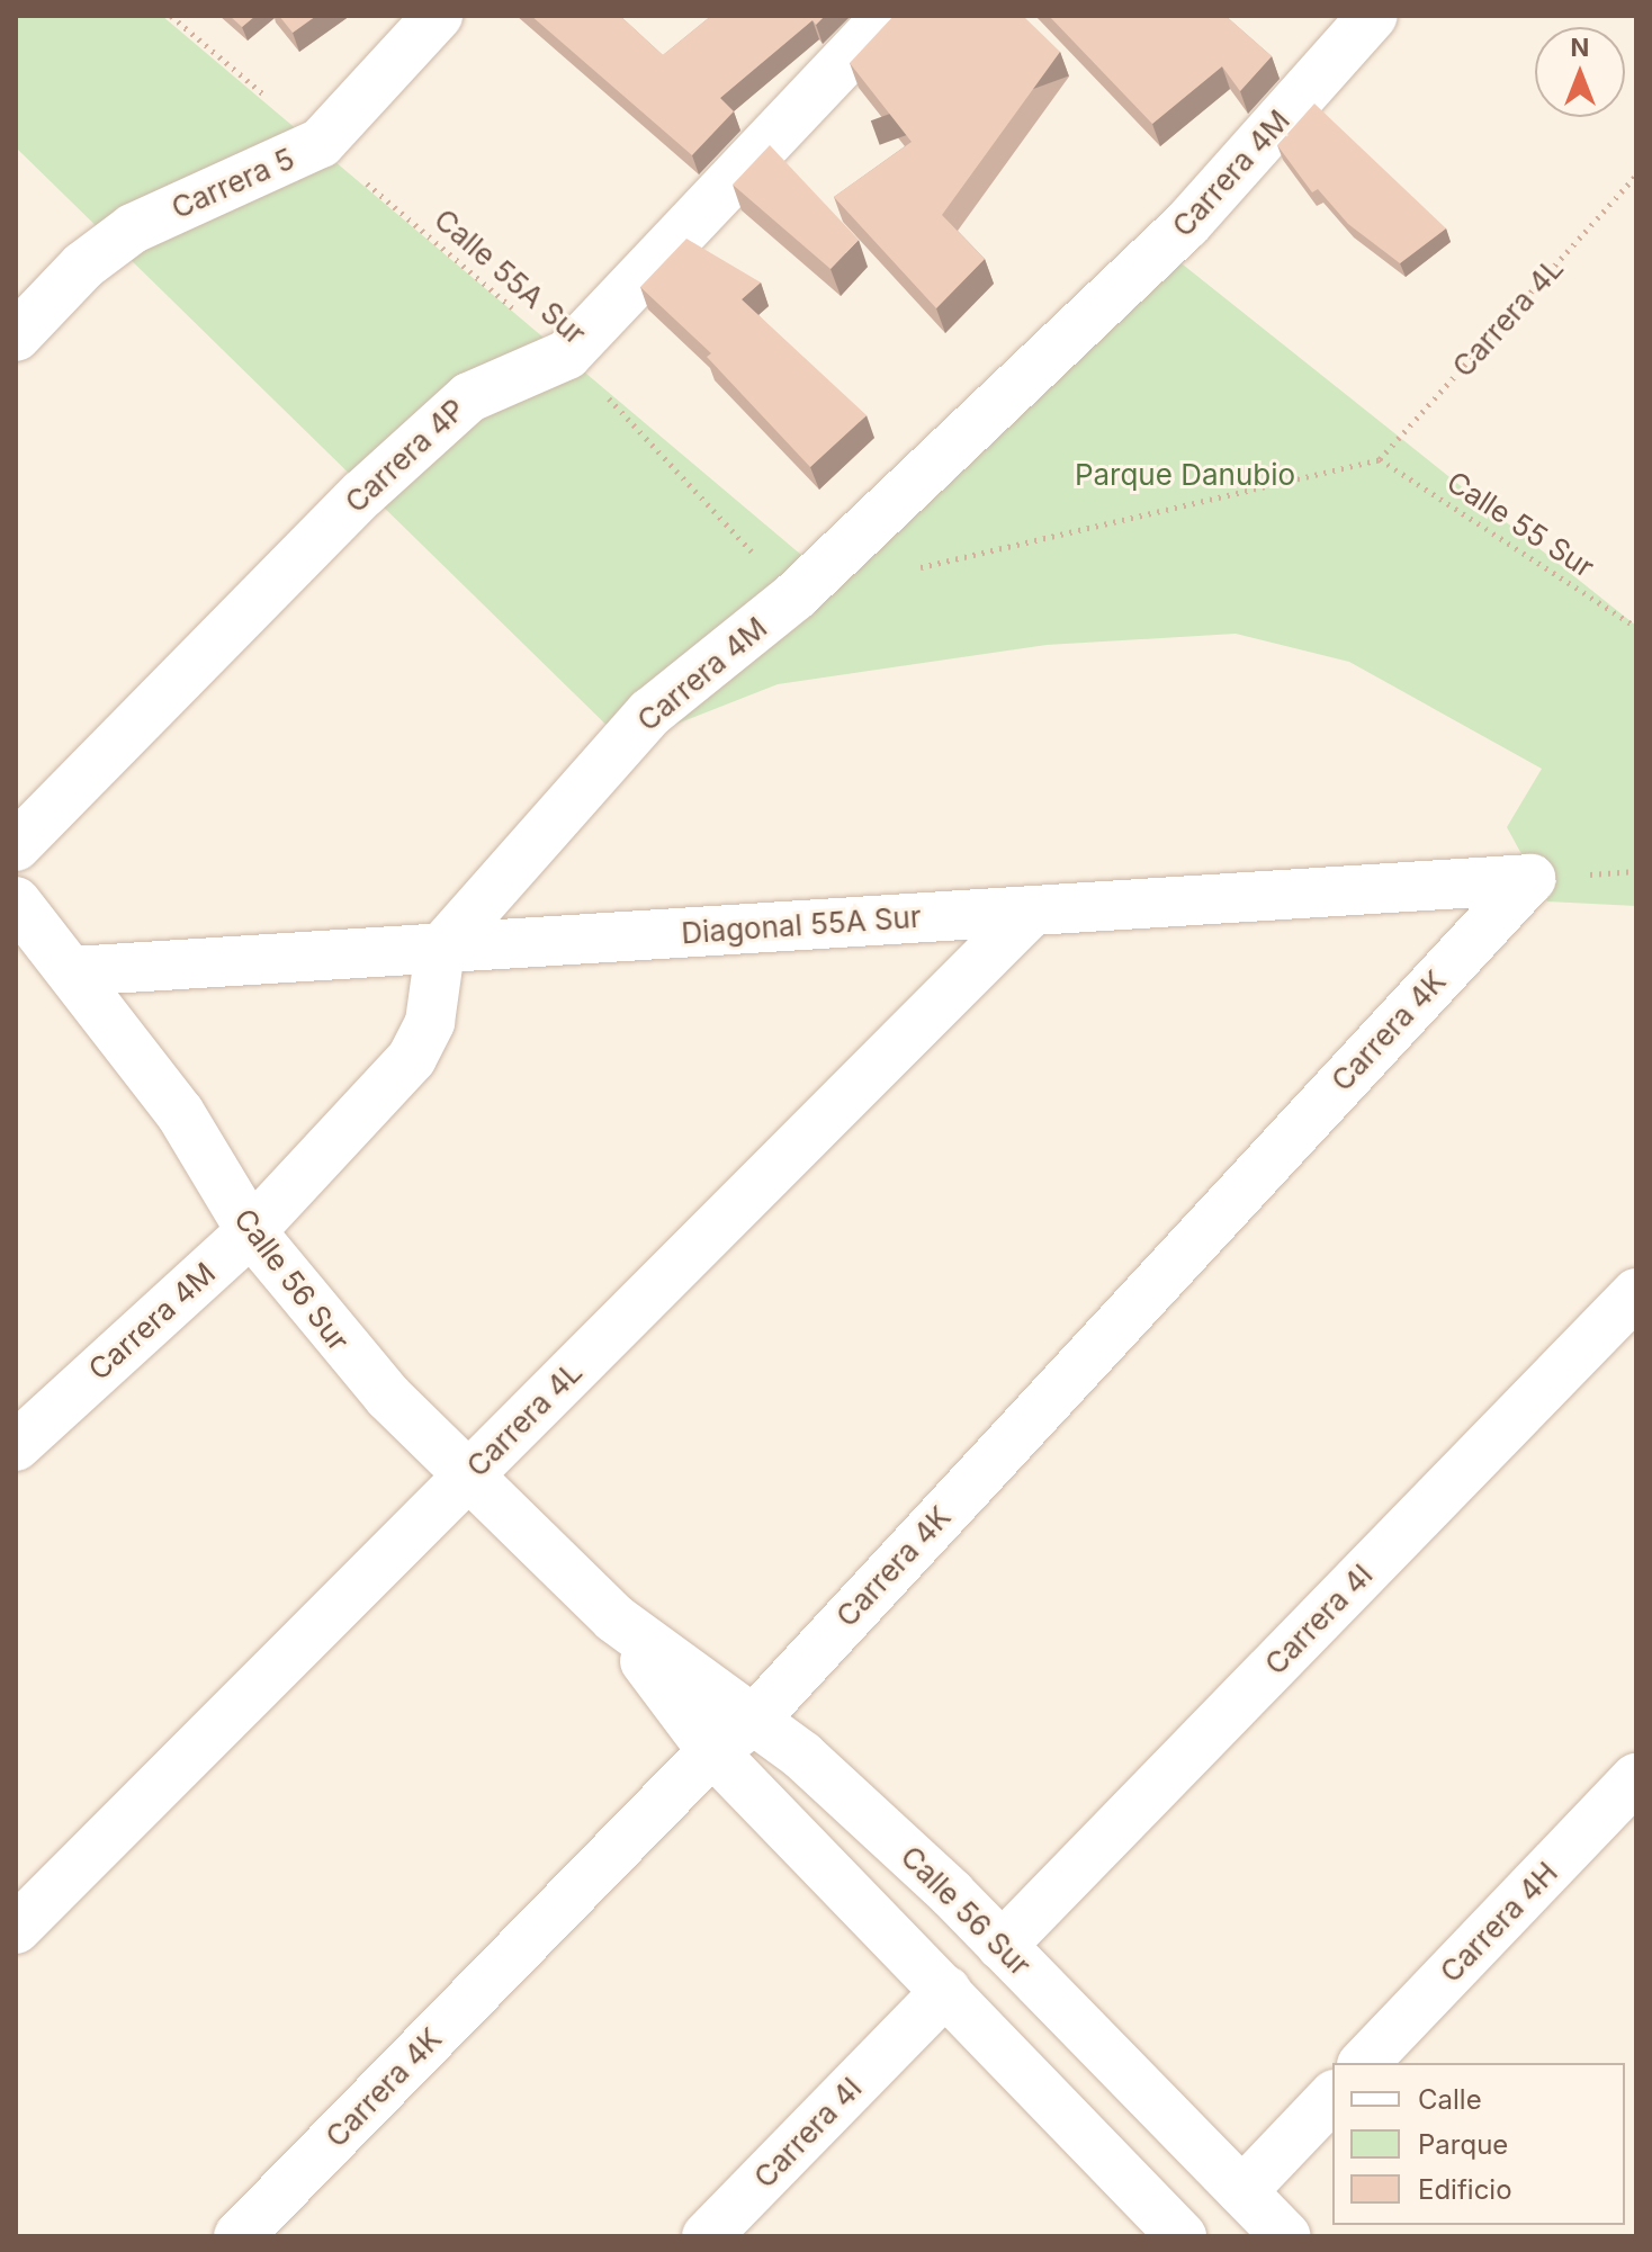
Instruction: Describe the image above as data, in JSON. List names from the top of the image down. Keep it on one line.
{"streets":{"street":["Carrera 4M","Carrera 5","Carrera 4L","Carrera 4P","Diagonal 55A Sur","Carrera 4K","Calle 56 Sur","Carrera 4I","Carrera 4H"],"path":["Calle 55A Sur","Calle 55 Sur"]},"crossings":[["Carrera 4M","Calle 55A Sur"],["Carrera 4M","Diagonal 55A Sur"],["Carrera 4M","Calle 56 Sur"],["Carrera 5","Calle 55A Sur"],["Calle 55A Sur","Carrera 4P"],["Carrera 4L","Calle 55 Sur"],["Carrera 4L","Diagonal 55A Sur"],["Carrera 4L","Calle 56 Sur"],["Diagonal 55A Sur","Carrera 4K"],["Diagonal 55A Sur","Calle 56 Sur"],["Carrera 4K","Calle 56 Sur"],["Calle 56 Sur","Carrera 4I"]],"parks":["Parque Danubio"],"legend":["Calle","Parque","Edificio"],"north":"top"}
